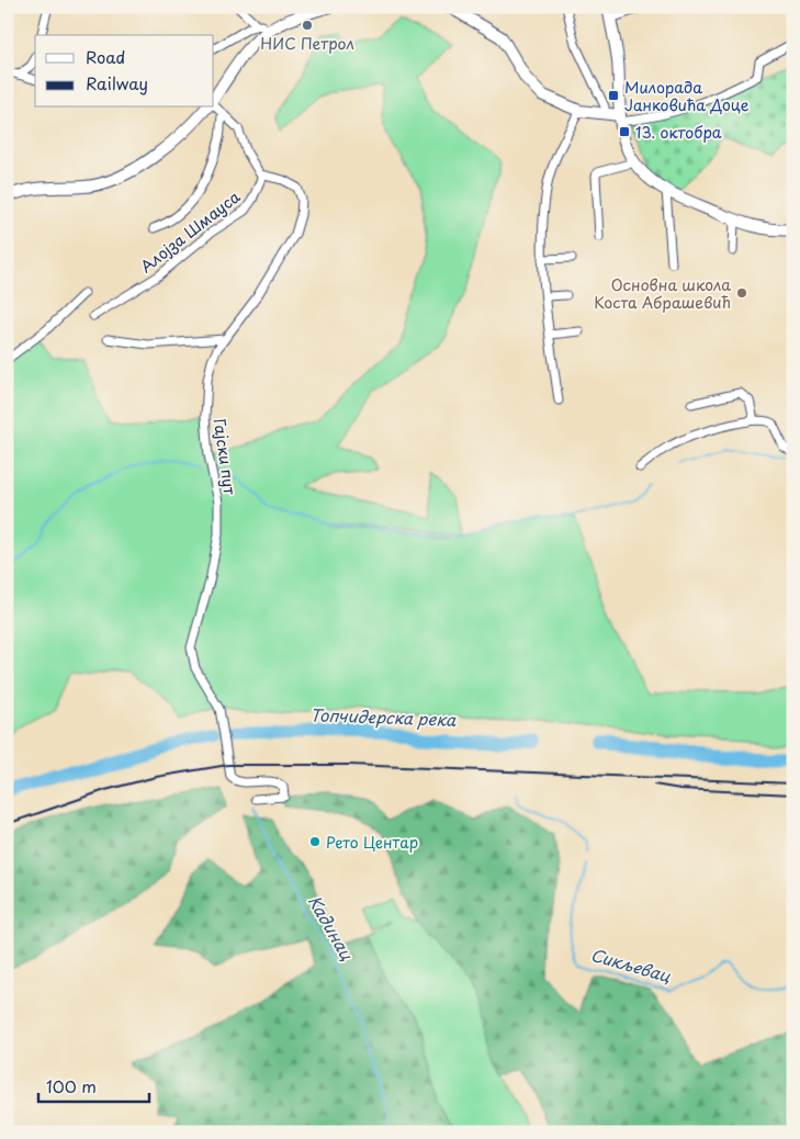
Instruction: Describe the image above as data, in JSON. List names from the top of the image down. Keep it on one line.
{"streets":{"street":["Алојза Шмауса","Гајски пут"]},"crossings":[["Алојза Шмауса","Гајски пут"]],"water":["Топчидерска река","Кадинац","Сикљевац"],"places":{"other":["НИС Петрол","Основна школа Коста Абрашевић","Рето Центар"],"transit":["Милорада Јанковића Доце","13. октобра"]},"legend":["Road","Railway"],"scale_bar":"100 m"}
